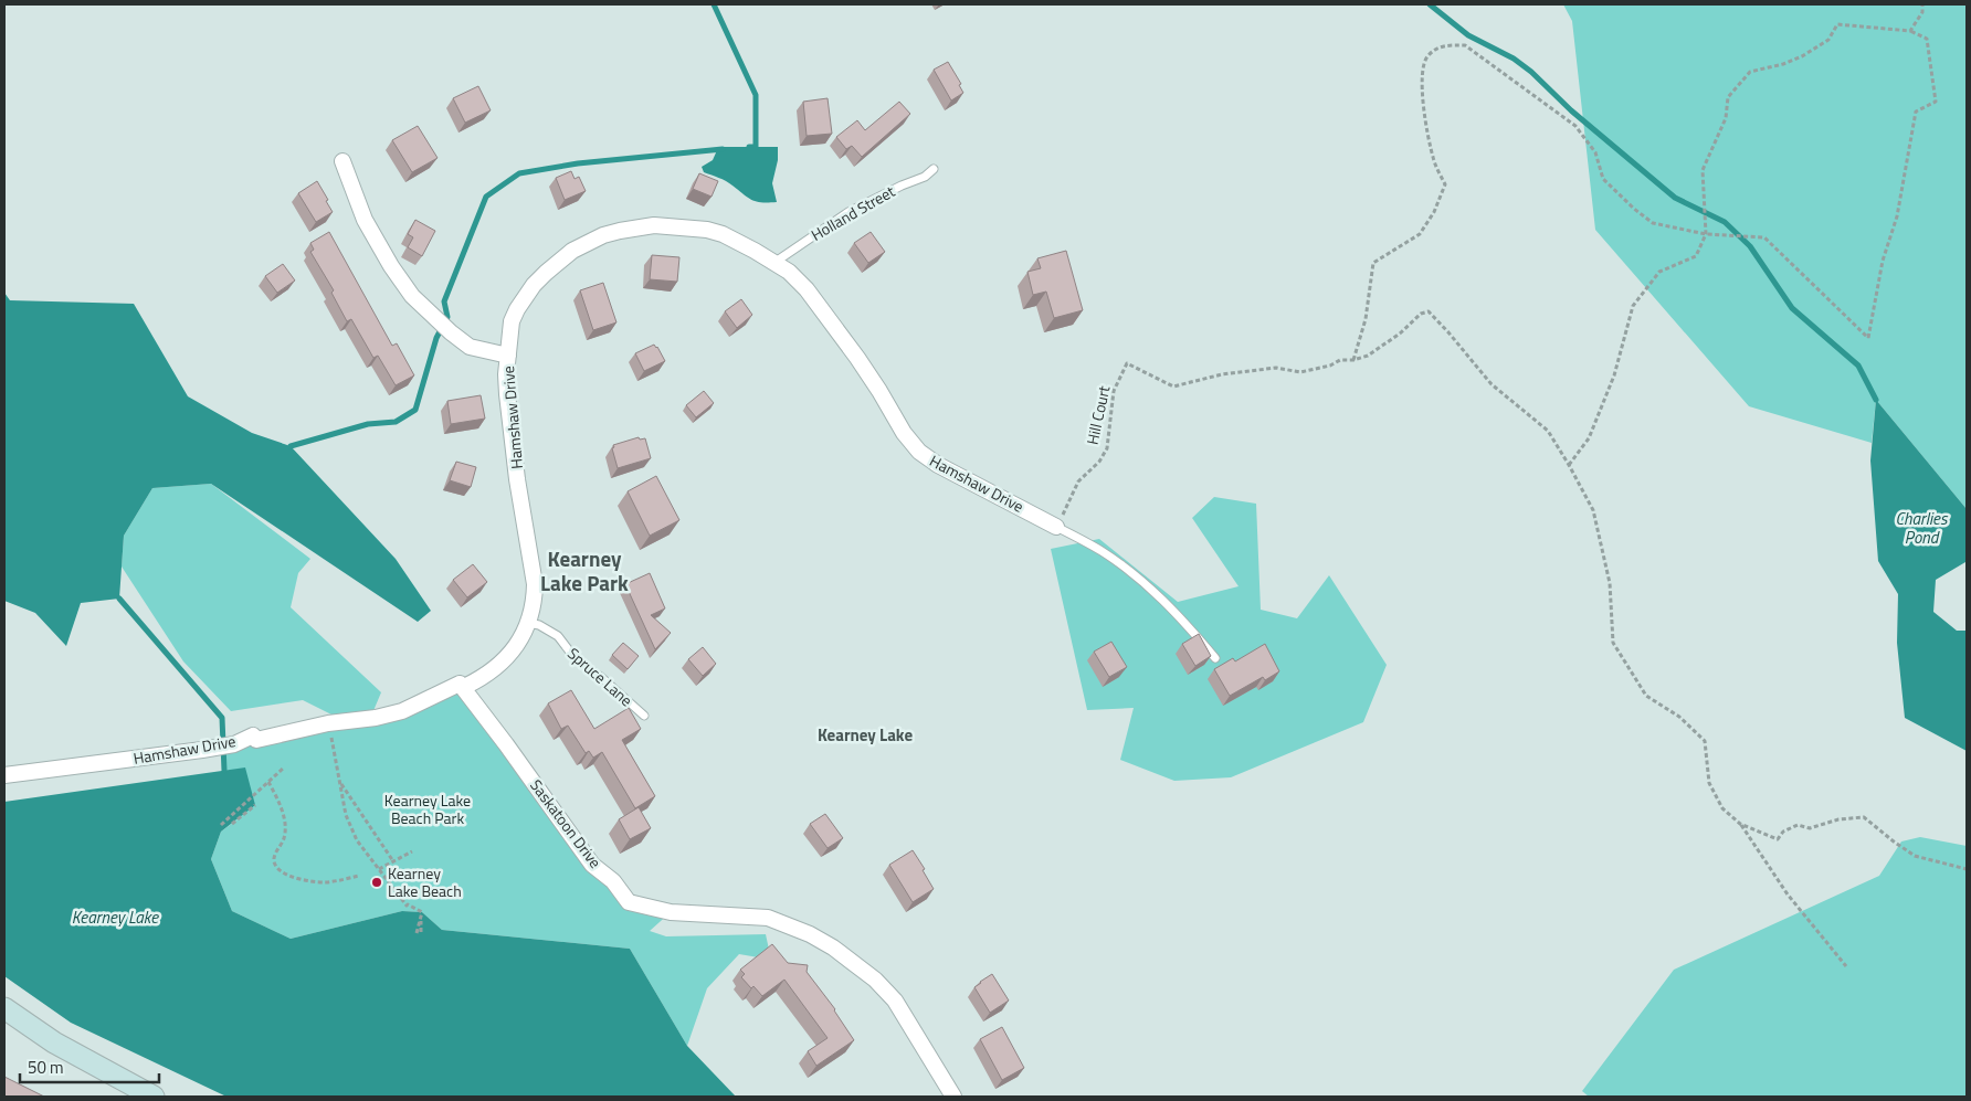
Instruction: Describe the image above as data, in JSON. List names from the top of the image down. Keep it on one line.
{"streets":{"street":["Hamshaw Drive","Saskatoon Drive"],"lane":["Holland Street","Spruce Lane"],"path":["Hill Court"]},"crossings":[["Holland Street","Hamshaw Drive"],["Hill Court","Hamshaw Drive"],["Hamshaw Drive","Spruce Lane"],["Hamshaw Drive","Saskatoon Drive"]],"districts":["Kearney Lake Park","Kearney Lake"],"water":["Charlies Pond","Kearney Lake"],"parks":["Kearney Lake Beach Park"],"places":["Kearney Lake Beach"],"scale_bar":"50 m"}
